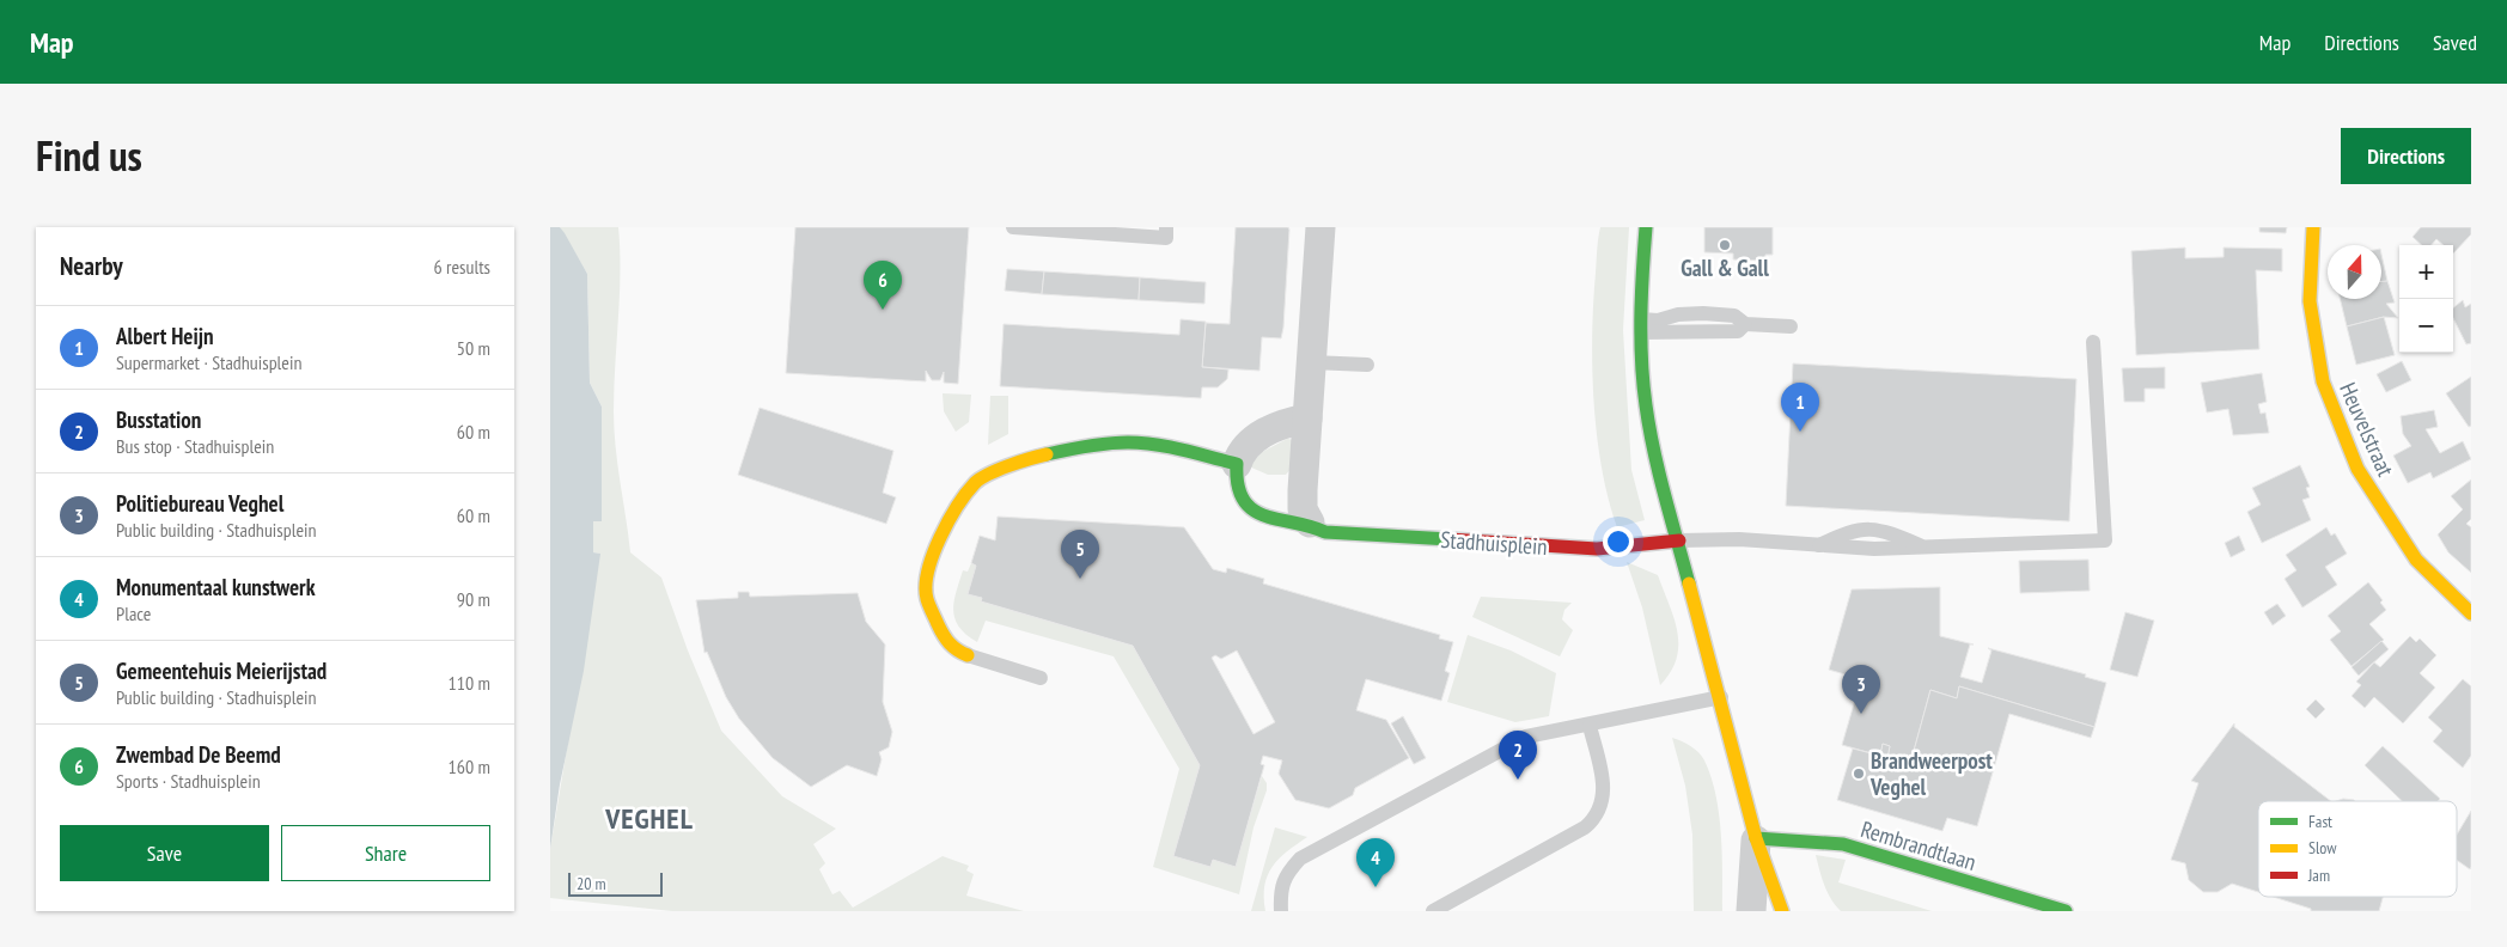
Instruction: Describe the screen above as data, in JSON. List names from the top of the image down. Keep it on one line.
{"streets":{"street":["Heuvelstraat","Stadhuisplein","Rembrandtlaan"]},"districts":["VEGHEL"],"places":["Gall & Gall","Brandweerpost Veghel"],"legend":["Fast","Slow","Jam"],"scale_bar":"20 m","north":"top","page":{"header":"Map","nav":["Map","Directions","Saved"],"title":"Find us","buttons":["Directions",["Save","Share"]],"heading":["Nearby","6 results"],"map_buttons":["+","−"],"pins":["6","1","5","3","2","4"],"list":[{"mark":"1","name":"Albert Heijn","note":"Supermarket · Stadhuisplein","value":"50 m"},{"mark":"2","name":"Busstation","note":"Bus stop · Stadhuisplein","value":"60 m"},{"mark":"3","name":"Politiebureau Veghel","note":"Public building · Stadhuisplein","value":"60 m"},{"mark":"4","name":"Monumentaal kunstwerk","note":"Place","value":"90 m"},{"mark":"5","name":"Gemeentehuis Meierijstad","note":"Public building · Stadhuisplein","value":"110 m"},{"mark":"6","name":"Zwembad De Beemd","note":"Sports · Stadhuisplein","value":"160 m"}],"scale":"20 m"}}
